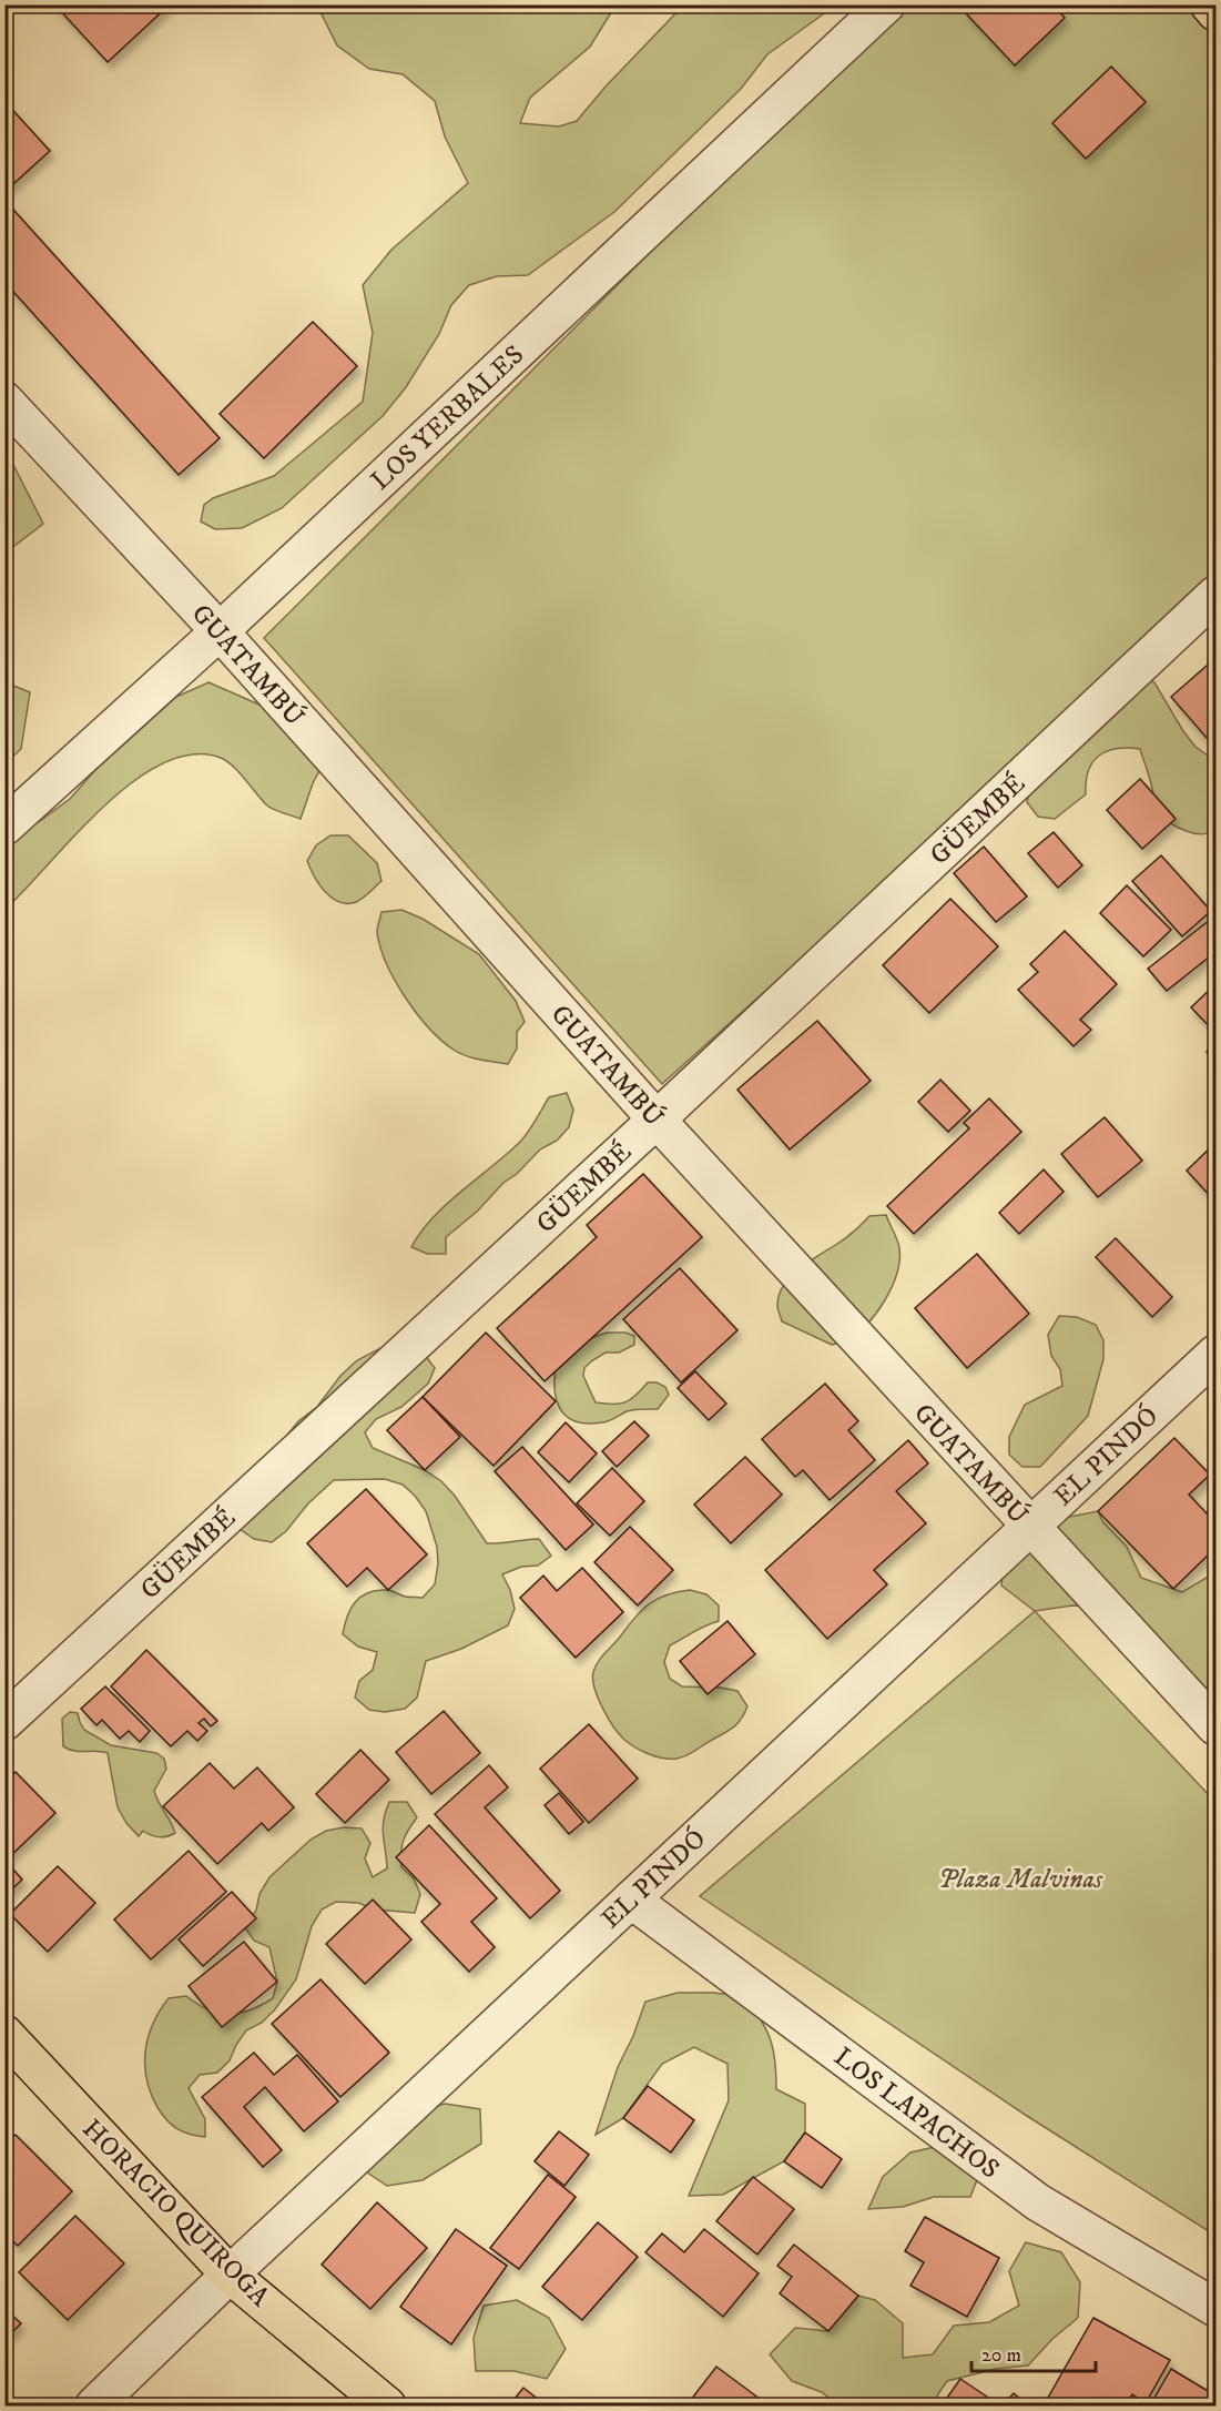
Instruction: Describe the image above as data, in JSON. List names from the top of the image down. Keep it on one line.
{"streets":{"main road":["HORACIO QUIROGA"],"street":["LOS YERBALES","GUATAMBÚ","GÜEMBÉ","EL PINDÓ","LOS LAPACHOS"]},"crossings":[["LOS YERBALES","GUATAMBÚ"],["GUATAMBÚ","GÜEMBÉ"],["GUATAMBÚ","EL PINDÓ"],["EL PINDÓ","LOS LAPACHOS"],["EL PINDÓ","HORACIO QUIROGA"]],"parks":["Plaza Malvinas"],"scale_bar":"20 m"}
